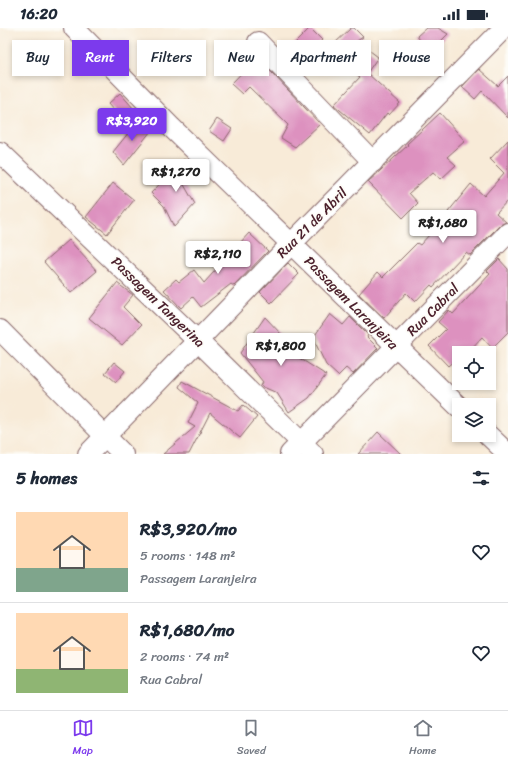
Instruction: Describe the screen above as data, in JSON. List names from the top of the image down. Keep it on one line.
{"streets":{"street":["Rua 21 de Abril","Passagem Tangerina","Passagem Laranjeira","Rua Cabral"]},"crossings":[["Rua 21 de Abril","Passagem Tangerina"],["Rua 21 de Abril","Passagem Laranjeira"],["Passagem Tangerina","Rua Cabral"],["Passagem Laranjeira","Rua Cabral"]],"page":{"status":"16:20","chip":["Buy","Rent","Filters","New","Apartment","House"],"price":["R$3,920","R$1,270","R$1,680","R$2,110","R$1,800"],"heading":"5 homes","list":[{"name":"R$3,920/mo","note":"5 rooms · 148 m² · Passagem Laranjeira"},{"name":"R$1,680/mo","note":"2 rooms · 74 m² · Rua Cabral"}],"tabs":["Map","Saved","Home"]}}
